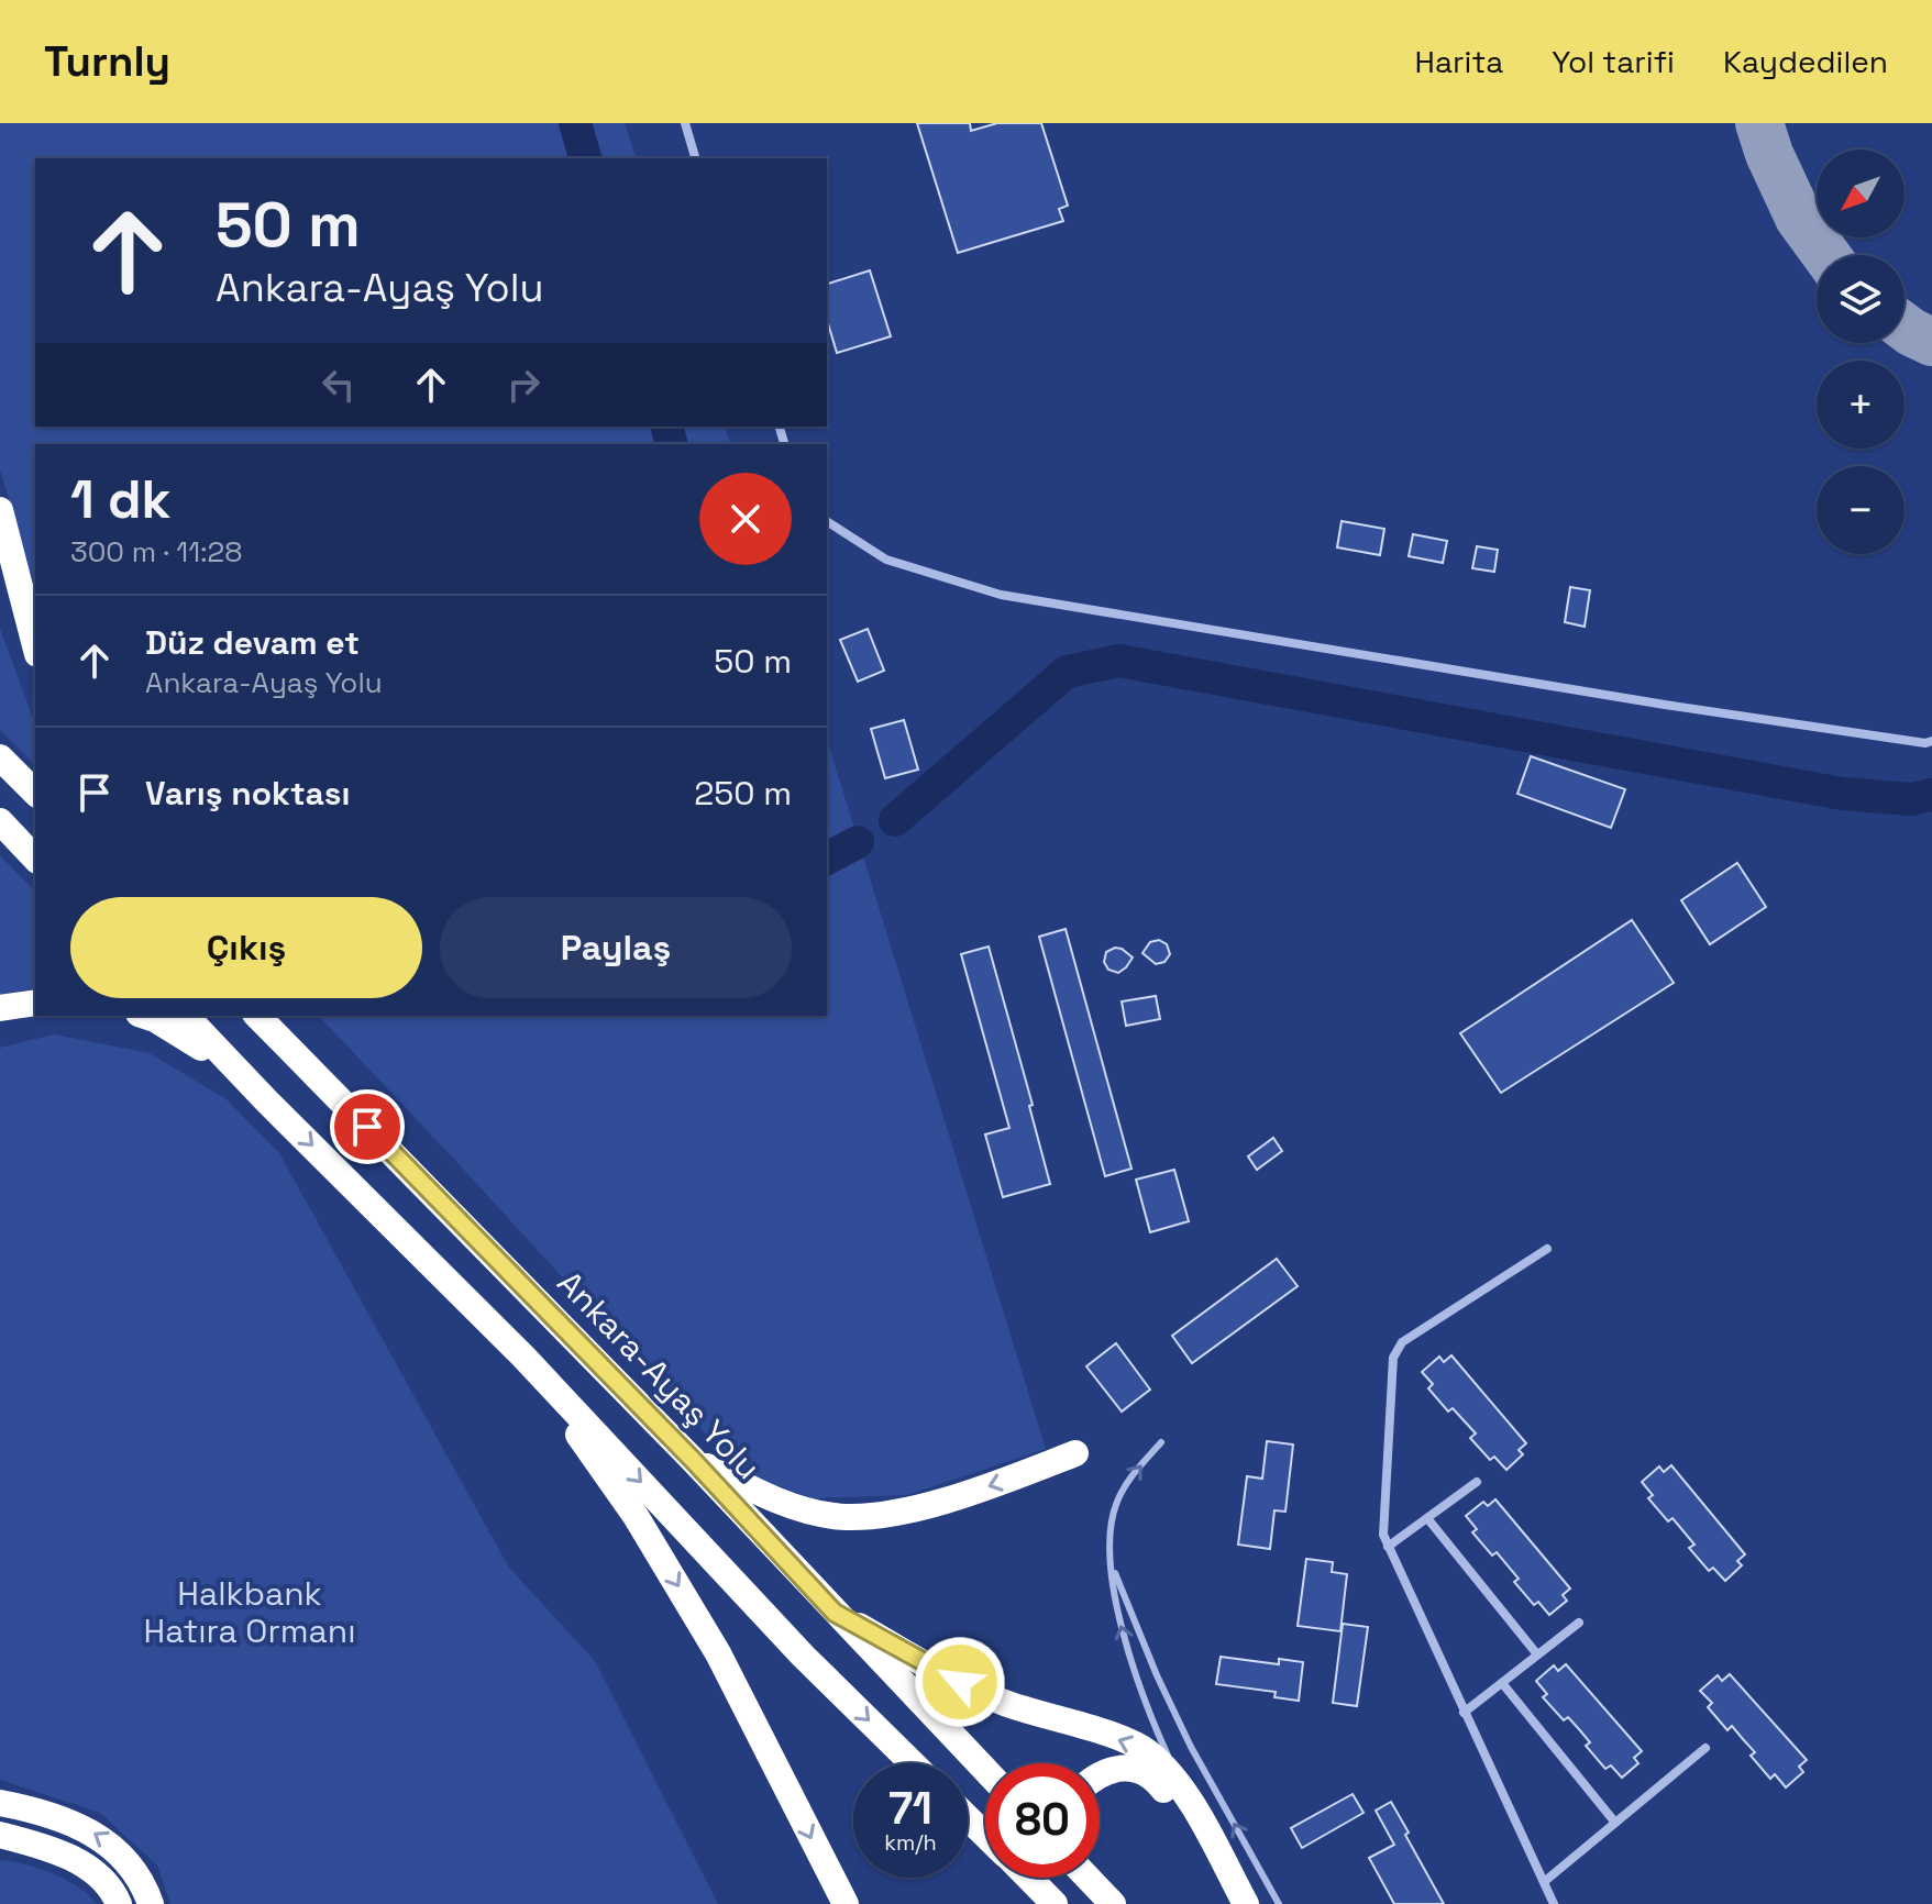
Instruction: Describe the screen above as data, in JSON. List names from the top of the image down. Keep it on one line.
{"streets":{"highway":["Ankara-Ayaş Yolu"]},"parks":["Halkbank Hatıra Ormanı"],"north":"bottom left","page":{"header":"Turnly","nav":["Harita","Yol tarifi","Kaydedilen"],"map_buttons":["+","−"],"turn":["50 m","Ankara-Ayaş Yolu"],"heading":["1 dk","300 m · 11:28"],"list":[{"name":"Düz devam et","note":"Ankara-Ayaş Yolu","value":"50 m"},{"name":"Varış noktası","value":"250 m"}],"buttons":["Çıkış","Paylaş"],"speed":"71 km/h","limit":"80"}}
